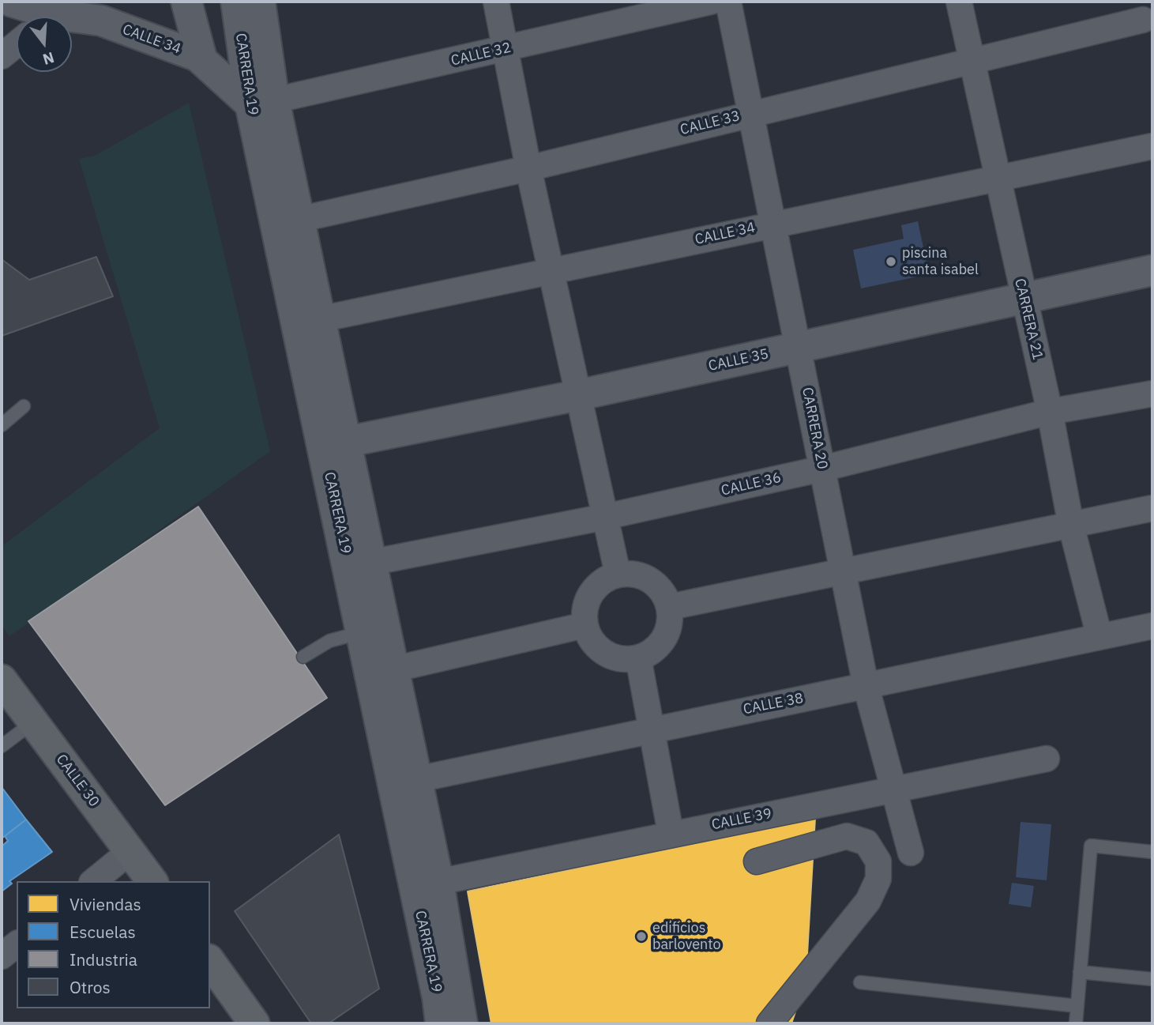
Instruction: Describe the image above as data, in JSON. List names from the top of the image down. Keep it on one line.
{"streets":{"main road":["CALLE 30"],"street":["CALLE 34","CALLE 32","CARRERA 19","CALLE 33","CARRERA 21","CALLE 35","CARRERA 20","CALLE 36","CALLE 38","CALLE 39"]},"crossings":[["CALLE 34","CALLE 32"],["CALLE 34","CARRERA 19"],["CALLE 34","CARRERA 21"],["CALLE 34","CARRERA 20"],["CALLE 32","CARRERA 19"],["CARRERA 19","CALLE 33"],["CARRERA 19","CALLE 35"],["CARRERA 19","CALLE 36"],["CARRERA 19","CALLE 38"],["CARRERA 19","CALLE 39"],["CALLE 33","CARRERA 21"],["CALLE 33","CARRERA 20"],["CARRERA 21","CALLE 35"],["CARRERA 21","CALLE 36"],["CARRERA 21","CALLE 38"],["CALLE 35","CARRERA 20"],["CARRERA 20","CALLE 36"],["CARRERA 20","CALLE 38"],["CARRERA 20","CALLE 39"]],"places":["piscina santa isabel","edificios barlovento"],"legend":["Viviendas","Escuelas","Industria","Otros"],"north":"bottom"}
